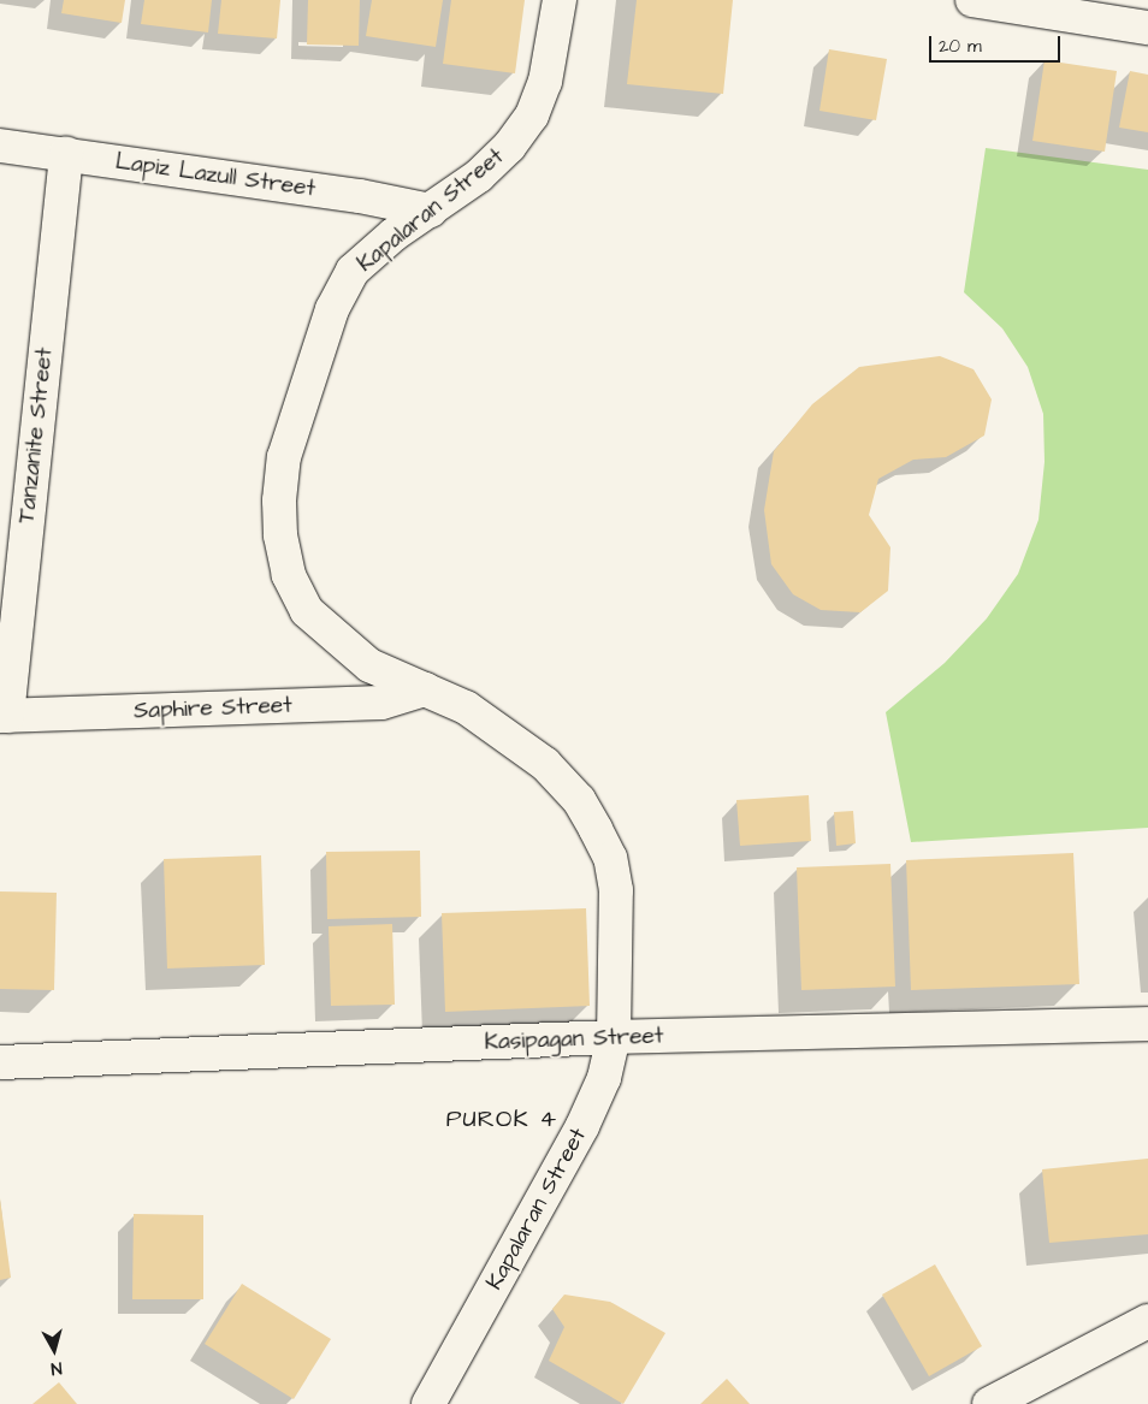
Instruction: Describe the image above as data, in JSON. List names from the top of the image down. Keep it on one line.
{"streets":{"street":["Lapiz Lazull Street","Kapalaran Street","Tanzanite Street","Saphire Street","Kasipagan Street"]},"crossings":[["Lapiz Lazull Street","Kapalaran Street"],["Lapiz Lazull Street","Tanzanite Street"],["Kapalaran Street","Saphire Street"],["Kapalaran Street","Kasipagan Street"],["Tanzanite Street","Saphire Street"]],"districts":["PUROK 4"],"scale_bar":"20 m","north":"bottom"}
